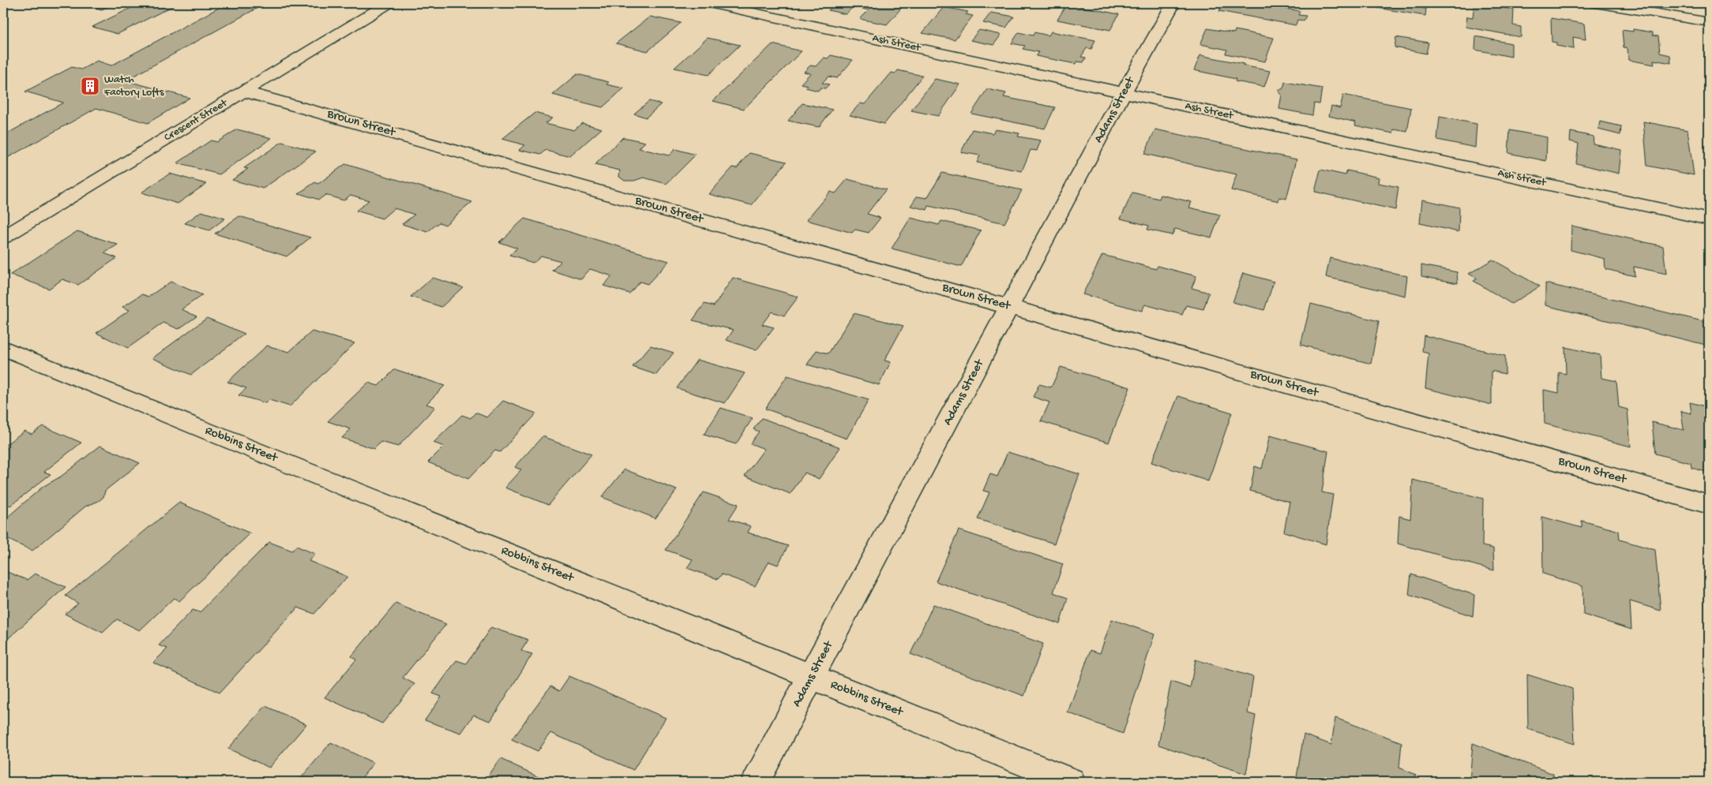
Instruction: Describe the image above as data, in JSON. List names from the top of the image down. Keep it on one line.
{"streets":{"street":["Ash Street","Adams Street","Crescent Street","Brown Street","Robbins Street"]},"crossings":[["Ash Street","Adams Street"],["Adams Street","Brown Street"],["Adams Street","Robbins Street"],["Crescent Street","Brown Street"]],"places":{"building":["Watch Factory Lofts"]}}
